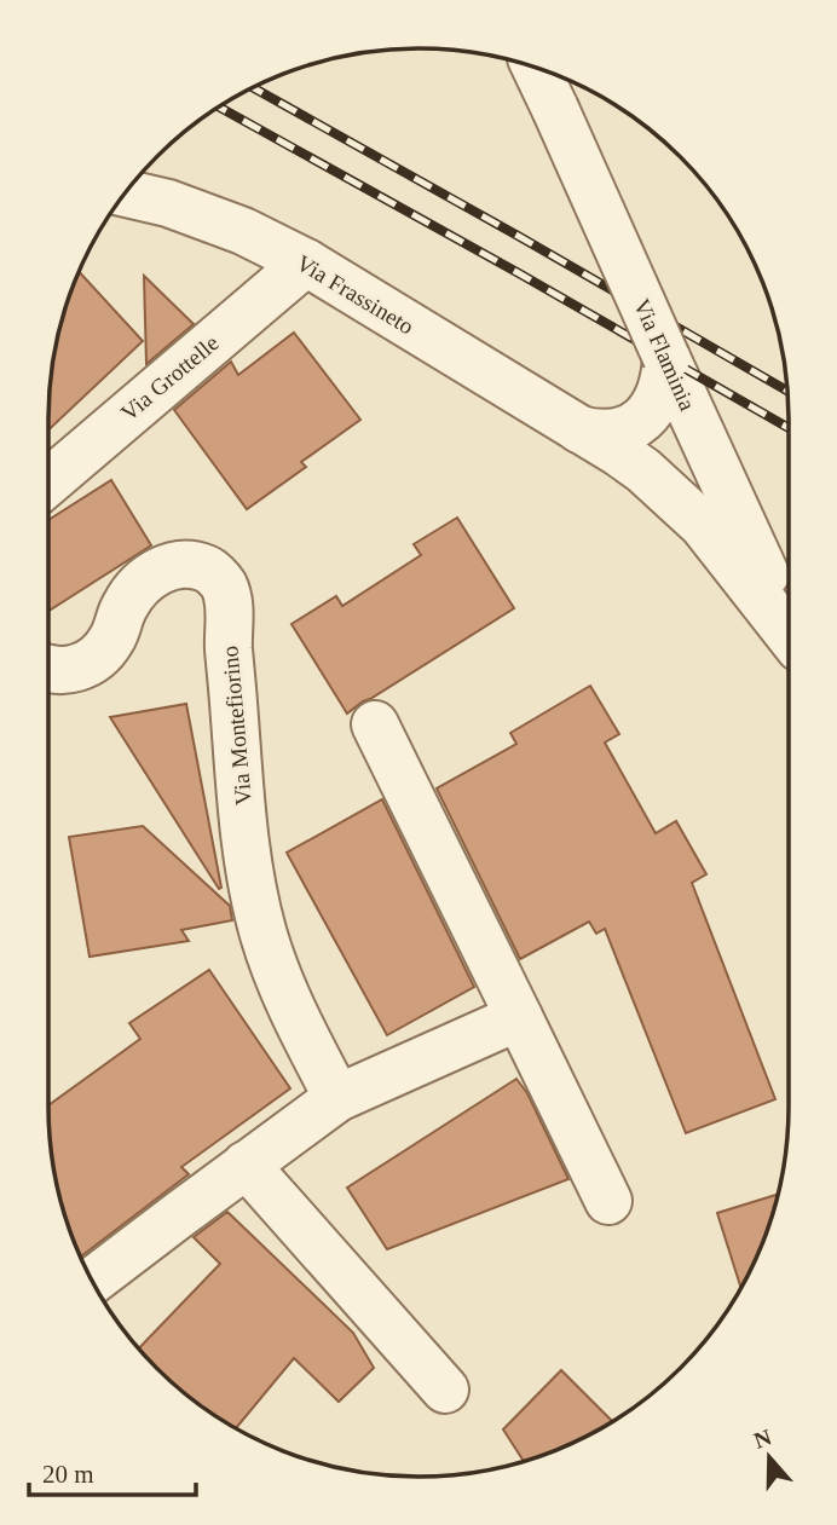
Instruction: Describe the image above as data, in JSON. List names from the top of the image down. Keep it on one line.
{"streets":{"street":["Via Frassineto","Via Flaminia","Via Grottelle","Via Montefiorino"]},"crossings":[["Via Frassineto","Via Grottelle"]],"scale_bar":"20 m","north":"top"}
